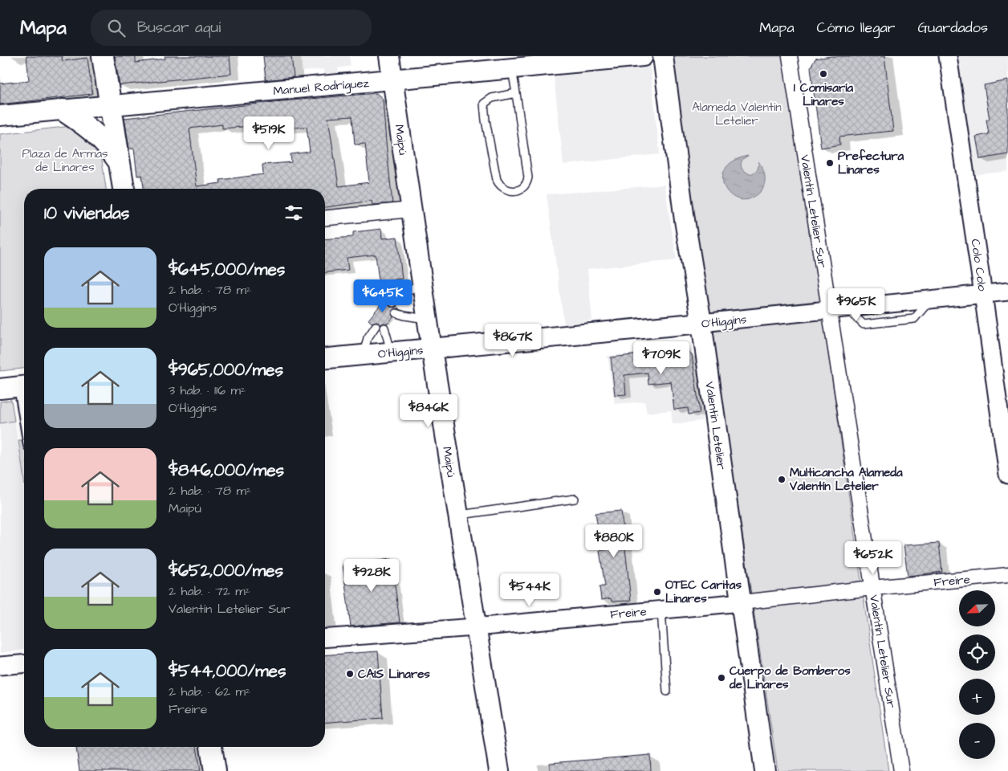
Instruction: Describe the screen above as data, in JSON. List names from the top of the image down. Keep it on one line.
{"streets":{"main road":["Manuel Rodríguez","Maipú","O'Higgins","Valentín Letelier"],"street":["Valentín Letelier Sur","Colo Colo","Freire"]},"crossings":[["Manuel Rodríguez","Maipú"],["Maipú","O'Higgins"],["Maipú","Freire"],["Valentín Letelier Sur","O'Higgins"],["Valentín Letelier Sur","Freire"],["Colo Colo","O'Higgins"],["O'Higgins","Valentín Letelier"],["Valentín Letelier","Freire"]],"parks":["Alameda Valentín Letelier","Plaza de Armas de Linares"],"places":["1 Comisaría Linares","Prefectura Linares","Multicancha Alameda Valentín Letelier","OTEC Caritas Linares","CAIS Linares","Cuerpo de Bomberos de Linares"],"north":"bottom left","page":{"header":"Mapa","search":"Buscar aquí","nav":["Mapa","Cómo llegar","Guardados"],"price":["$519K","$645K","$965K","$867K","$709K","$846K","$880K","$652K","$928K","$544K"],"heading":"10 viviendas","list":[{"name":"$645,000/mes","note":"2 hab. · 78 m² · O'Higgins"},{"name":"$965,000/mes","note":"3 hab. · 116 m² · O'Higgins"},{"name":"$846,000/mes","note":"2 hab. · 78 m² · Maipú"},{"name":"$652,000/mes","note":"2 hab. · 72 m² · Valentín Letelier Sur"},{"name":"$544,000/mes","note":"2 hab. · 62 m² · Freire"}],"map_buttons":["+","−"]}}
